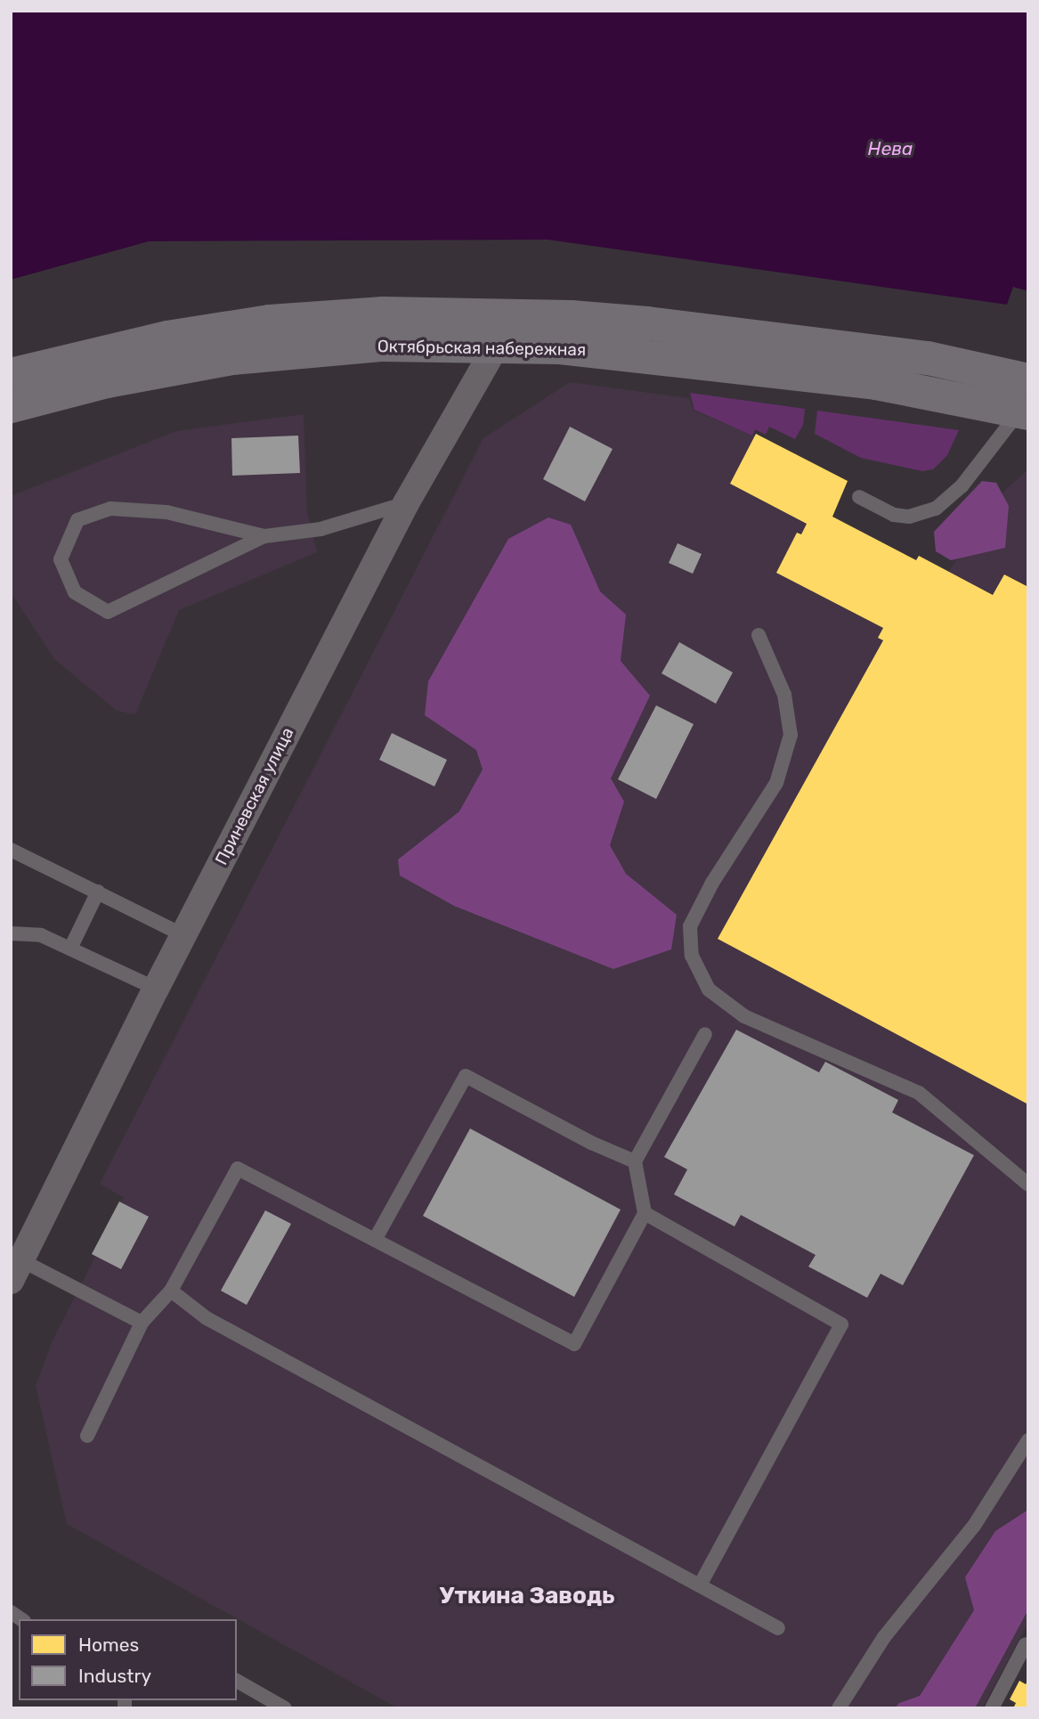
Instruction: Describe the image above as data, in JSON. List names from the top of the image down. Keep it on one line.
{"streets":{"main road":["Октябрьская набережная"],"street":["Приневская улица"]},"crossings":[["Октябрьская набережная","Приневская улица"]],"districts":["Уткина Заводь"],"water":["Нева"],"legend":["Homes","Industry"]}
